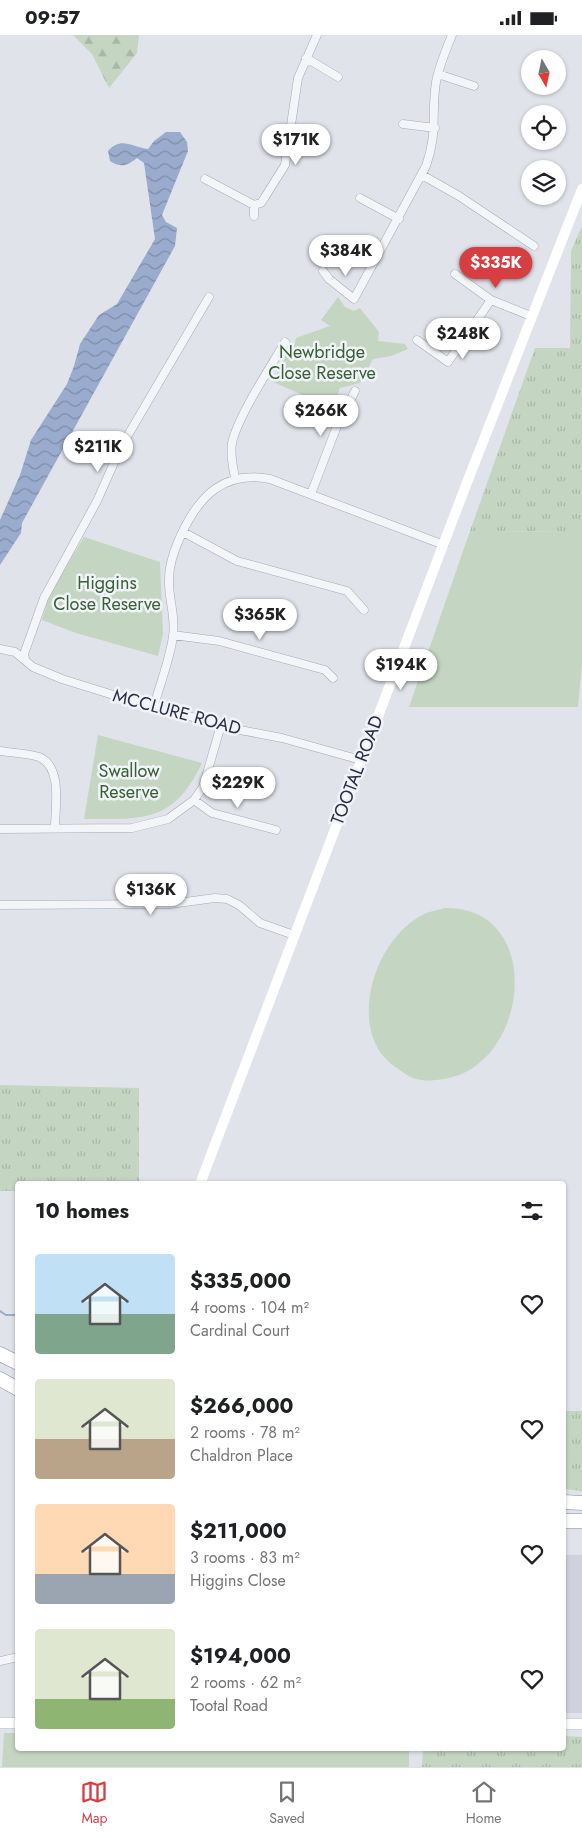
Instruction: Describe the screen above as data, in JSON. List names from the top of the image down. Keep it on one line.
{"streets":{"main road":["TOOTAL ROAD"],"street":["MCCLURE ROAD"]},"crossings":[["MCCLURE ROAD","TOOTAL ROAD"]],"parks":["Newbridge Close Reserve","Higgins Close Reserve","Swallow Reserve"],"north":"bottom","page":{"status":"09:57","price":["$171K","$384K","$335K","$248K","$266K","$211K","$365K","$194K","$229K","$136K"],"heading":"10 homes","list":[{"name":"$335,000","note":"4 rooms · 104 m² · Cardinal Court"},{"name":"$266,000","note":"2 rooms · 78 m² · Chaldron Place"},{"name":"$211,000","note":"3 rooms · 83 m² · Higgins Close"},{"name":"$194,000","note":"2 rooms · 62 m² · Tootal Road"}],"tabs":["Map","Saved","Home"]}}
